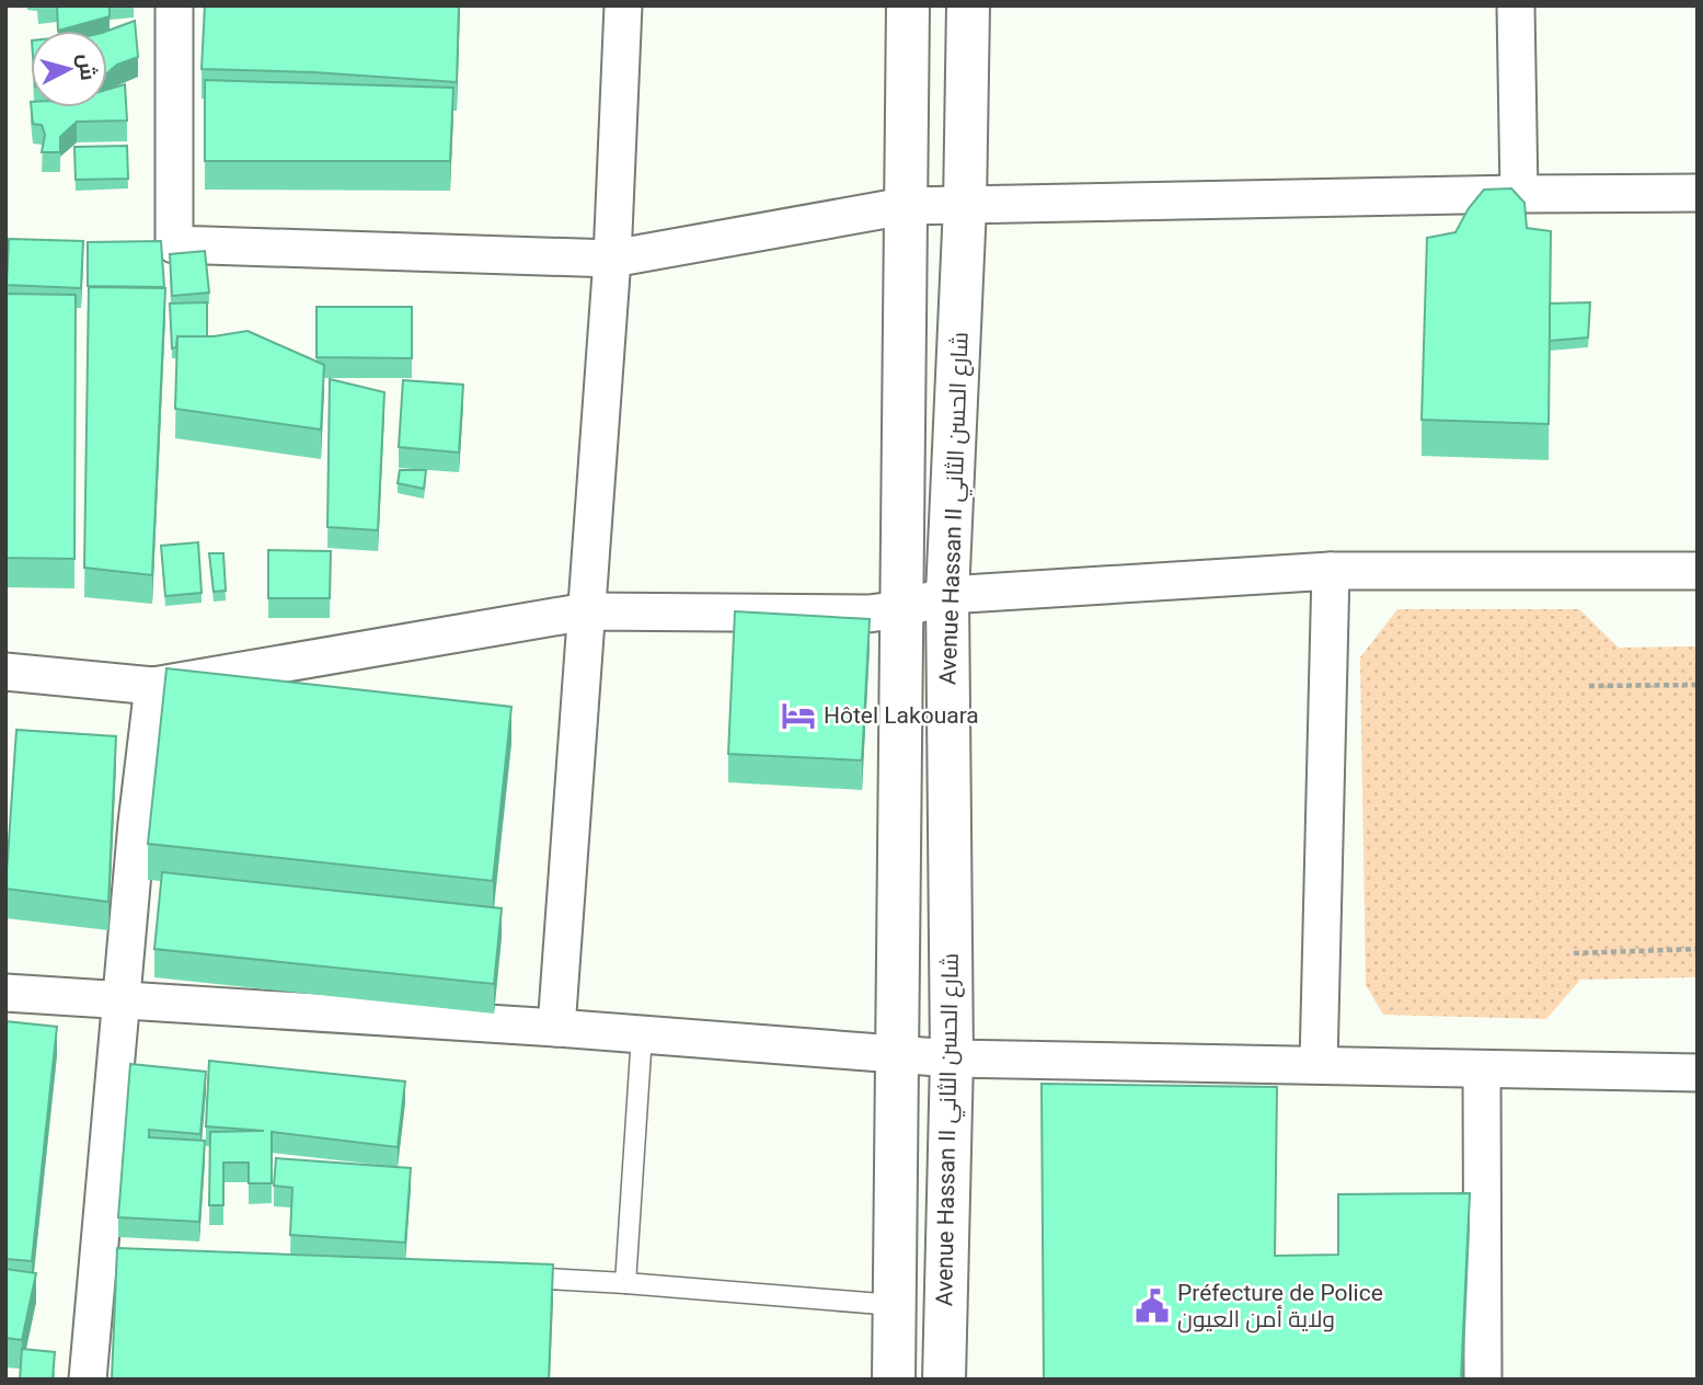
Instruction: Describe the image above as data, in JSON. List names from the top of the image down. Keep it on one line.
{"streets":{"street":["Avenue Hassan II شارع الحسن الثاني"]},"places":{"hotel":["Hôtel Lakouara"],"public building":["Préfecture de Police ولاية أمن العيون"]},"north":"right"}
